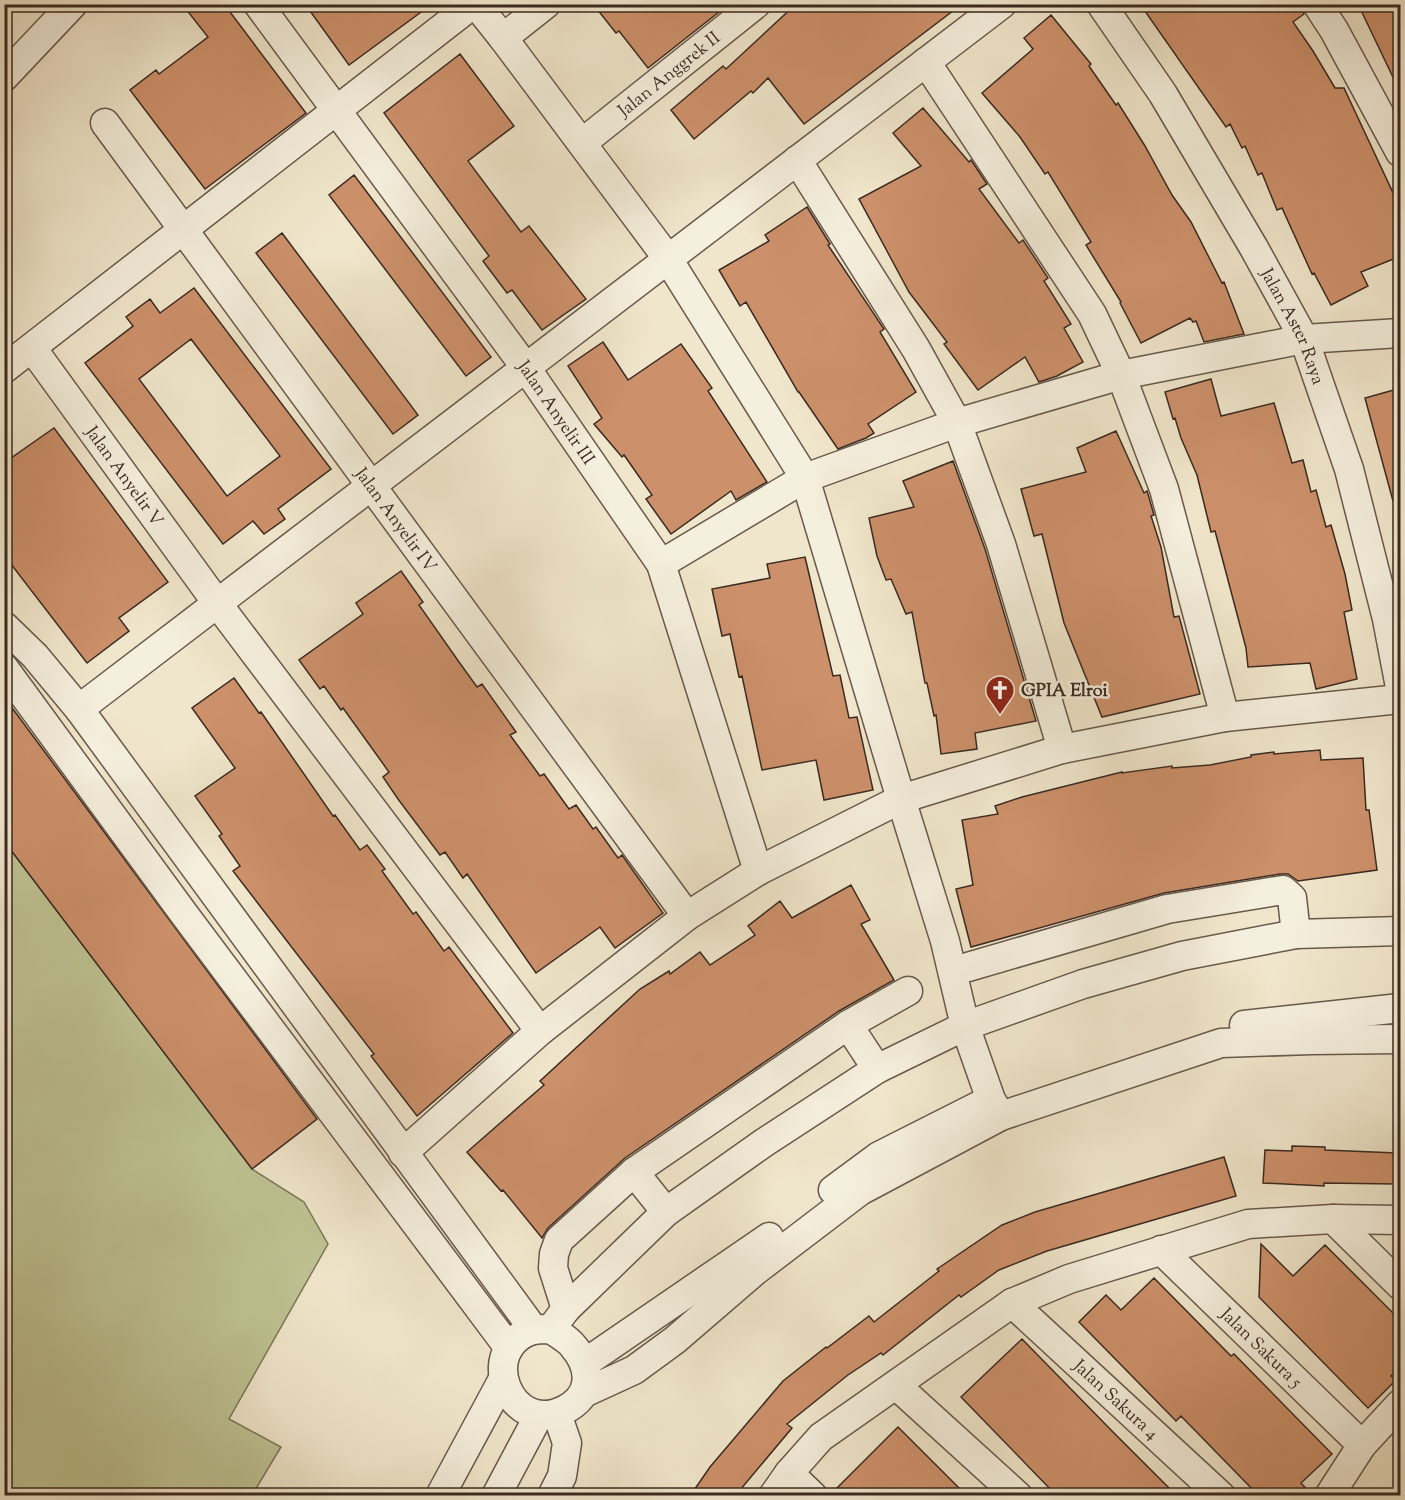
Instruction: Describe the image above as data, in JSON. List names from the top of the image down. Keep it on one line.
{"streets":{"street":["Jalan Anggrek II","Jalan Aster Raya","Jalan Anyelir III","Jalan Anyelir V","Jalan Anyelir IV","Jalan Sakura 5","Jalan Sakura 4"]},"places":{"church":["GPIA Elroi"]}}
